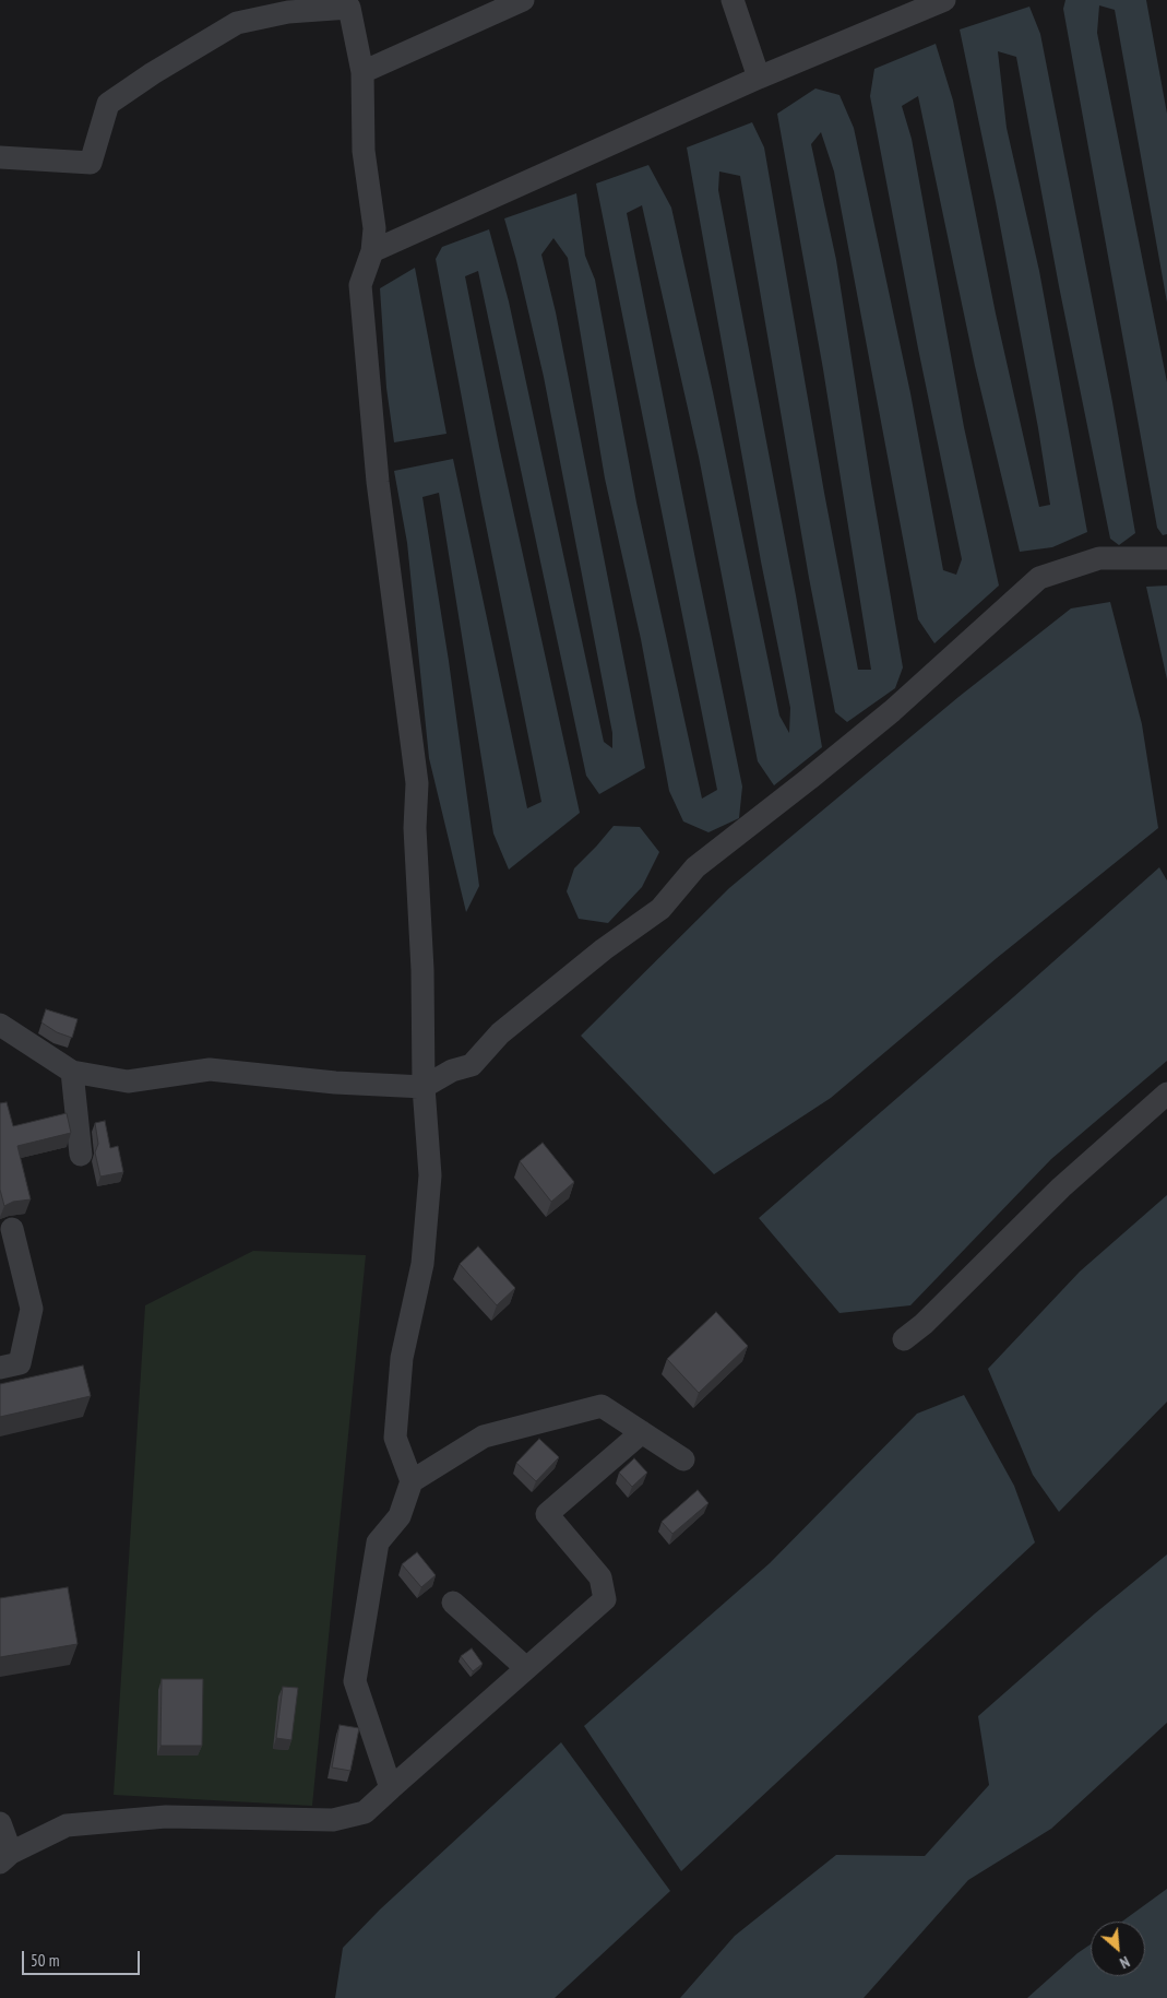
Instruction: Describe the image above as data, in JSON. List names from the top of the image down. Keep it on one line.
{"scale_bar":"50 m","north":"bottom right"}
